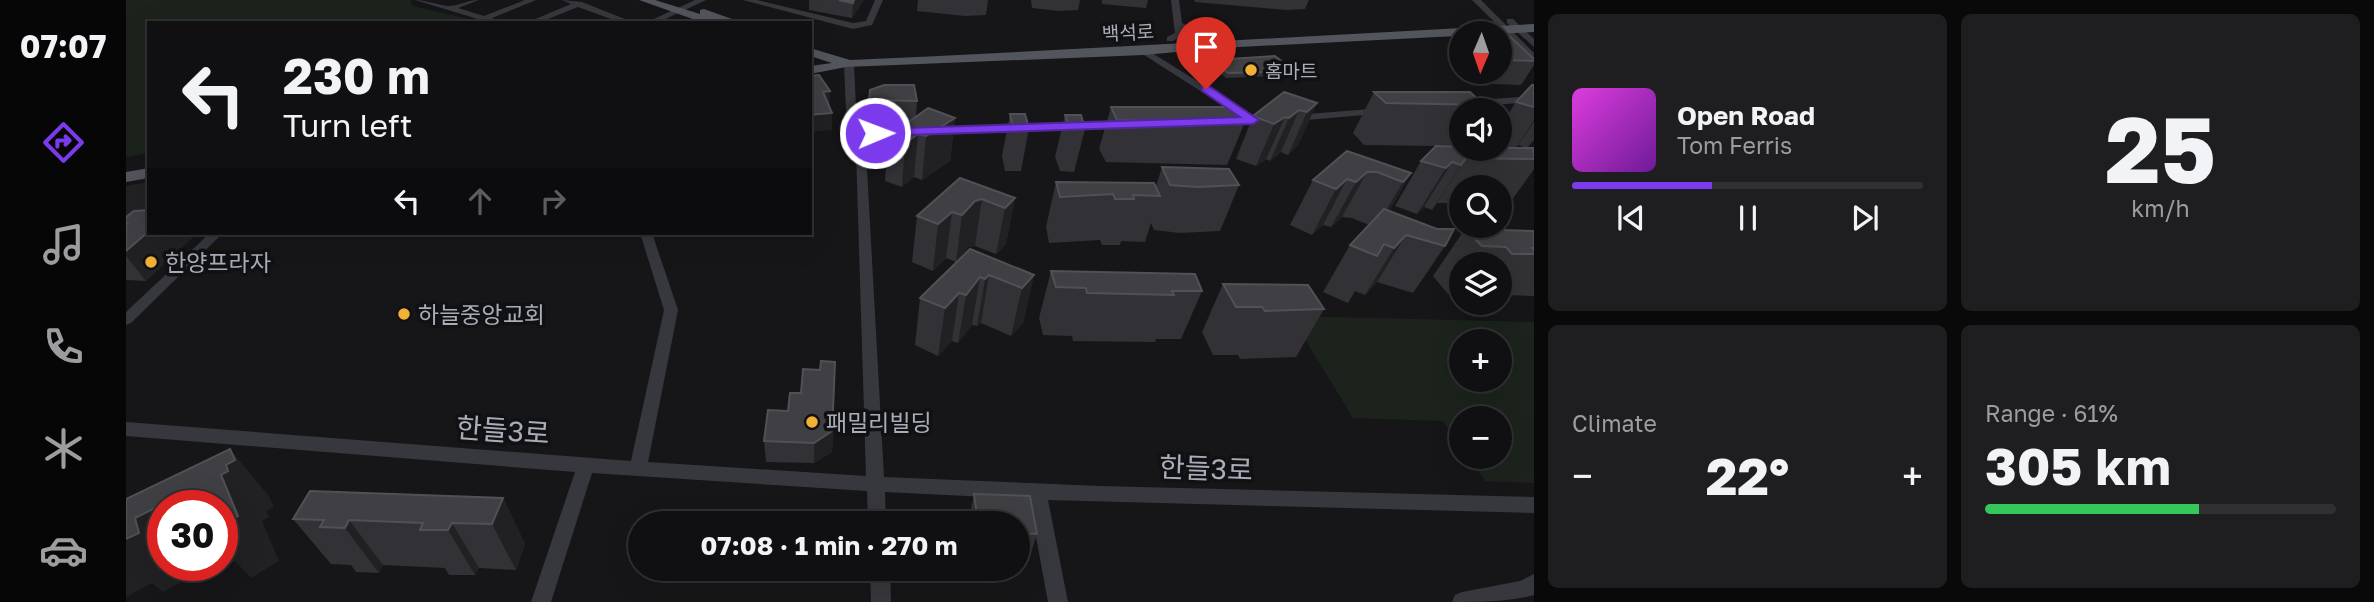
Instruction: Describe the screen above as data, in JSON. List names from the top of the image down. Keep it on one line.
{"streets":{"main road":["백석로"],"street":["한들3로"]},"places":["홈마트","한양프라자","하늘중앙교회","패밀리빌딩"],"north":"bottom","page":{"tabs":"07:07","tile":[["25","km/h"],"Climate",["Range · 61%","305 km"]],"map_buttons":["+","−"],"turn":["230 m","Turn left"],"song":["Open Road","Tom Ferris"],"heat":["−","22°","+"],"limit":"30","trip":"07:08 · 1 min · 270 m"}}
